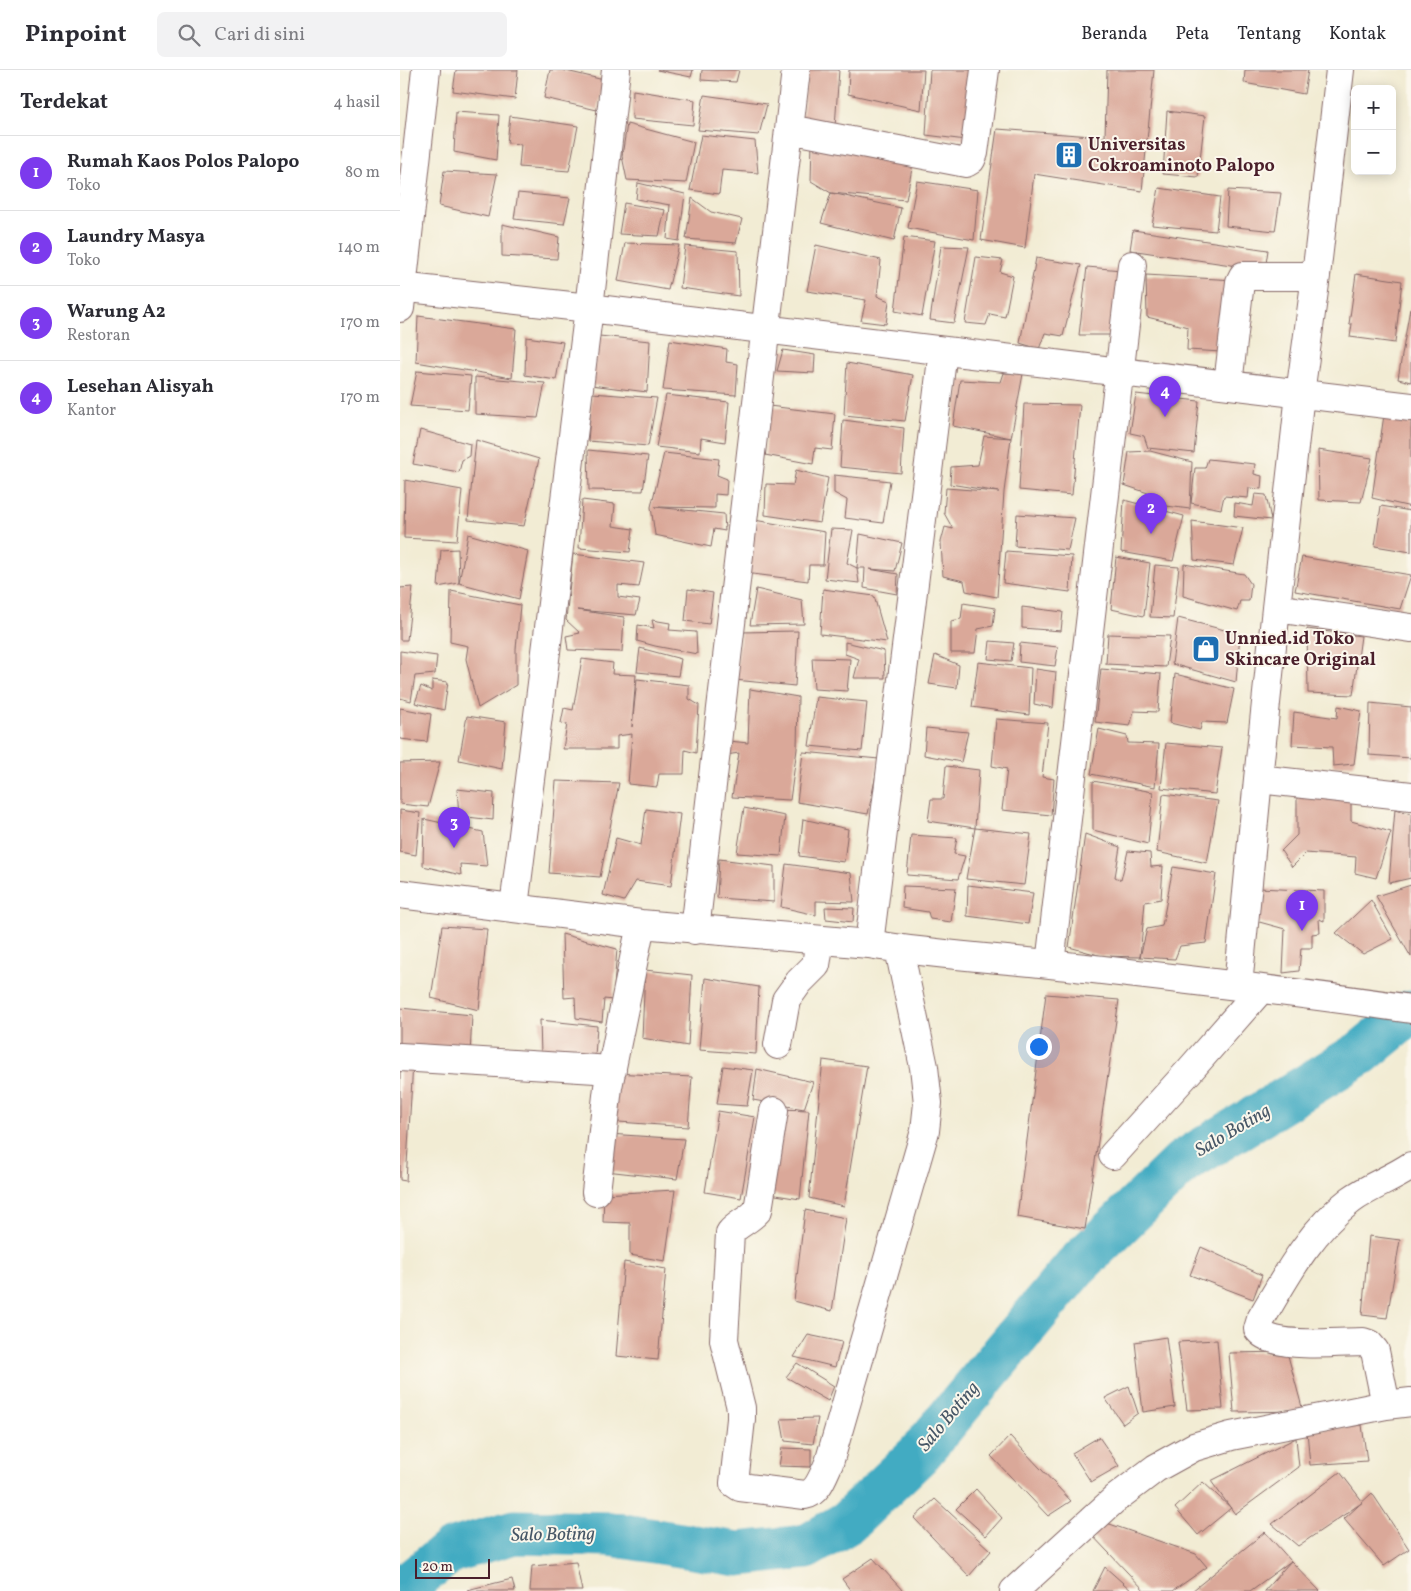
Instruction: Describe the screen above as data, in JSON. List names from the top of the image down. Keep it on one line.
{"water":["Salo Boting"],"places":{"building":["Universitas Cokroaminoto Palopo"],"shop":["Unnied.id Toko Skincare Original"]},"scale_bar":"20 m","page":{"header":"Pinpoint","search":"Cari di sini","nav":["Beranda","Peta","Tentang","Kontak"],"heading":["Terdekat","4 hasil"],"map_buttons":["+","−"],"list":[{"mark":"1","name":"Rumah Kaos Polos Palopo","note":"Toko","value":"80 m"},{"mark":"2","name":"Laundry Masya","note":"Toko","value":"140 m"},{"mark":"3","name":"Warung A2","note":"Restoran","value":"170 m"},{"mark":"4","name":"Lesehan Alisyah","note":"Kantor","value":"170 m"}],"pins":["4","2","3","1"],"scale":"20 m"}}
